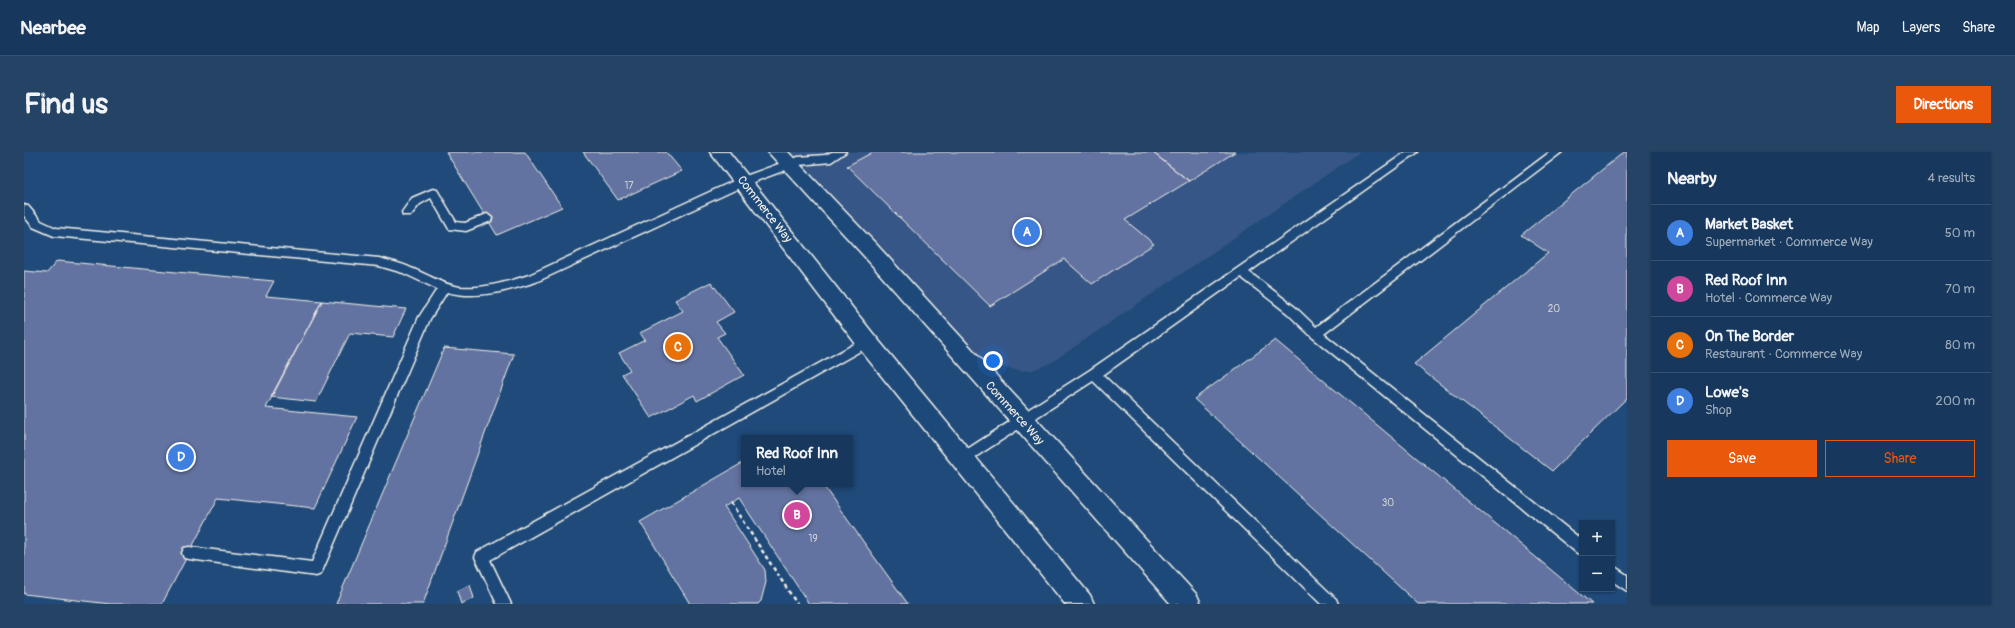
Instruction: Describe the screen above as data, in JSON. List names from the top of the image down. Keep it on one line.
{"streets":{"street":["Commerce Way"]},"house_numbers":["17","20","30","19"],"page":{"header":"Nearbee","nav":["Map","Layers","Share"],"buttons":["Directions",["Save","Share"]],"title":"Find us","heading":["Nearby","4 results"],"list":[{"mark":"A","name":"Market Basket","note":"Supermarket · Commerce Way","value":"50 m"},{"mark":"B","name":"Red Roof Inn","note":"Hotel · Commerce Way","value":"70 m"},{"mark":"C","name":"On The Border","note":"Restaurant · Commerce Way","value":"80 m"},{"mark":"D","name":"Lowe's","note":"Shop","value":"200 m"}],"pins":["A","C","D","B"],"popup":["Red Roof Inn","Hotel"],"map_buttons":["+","−"]}}
